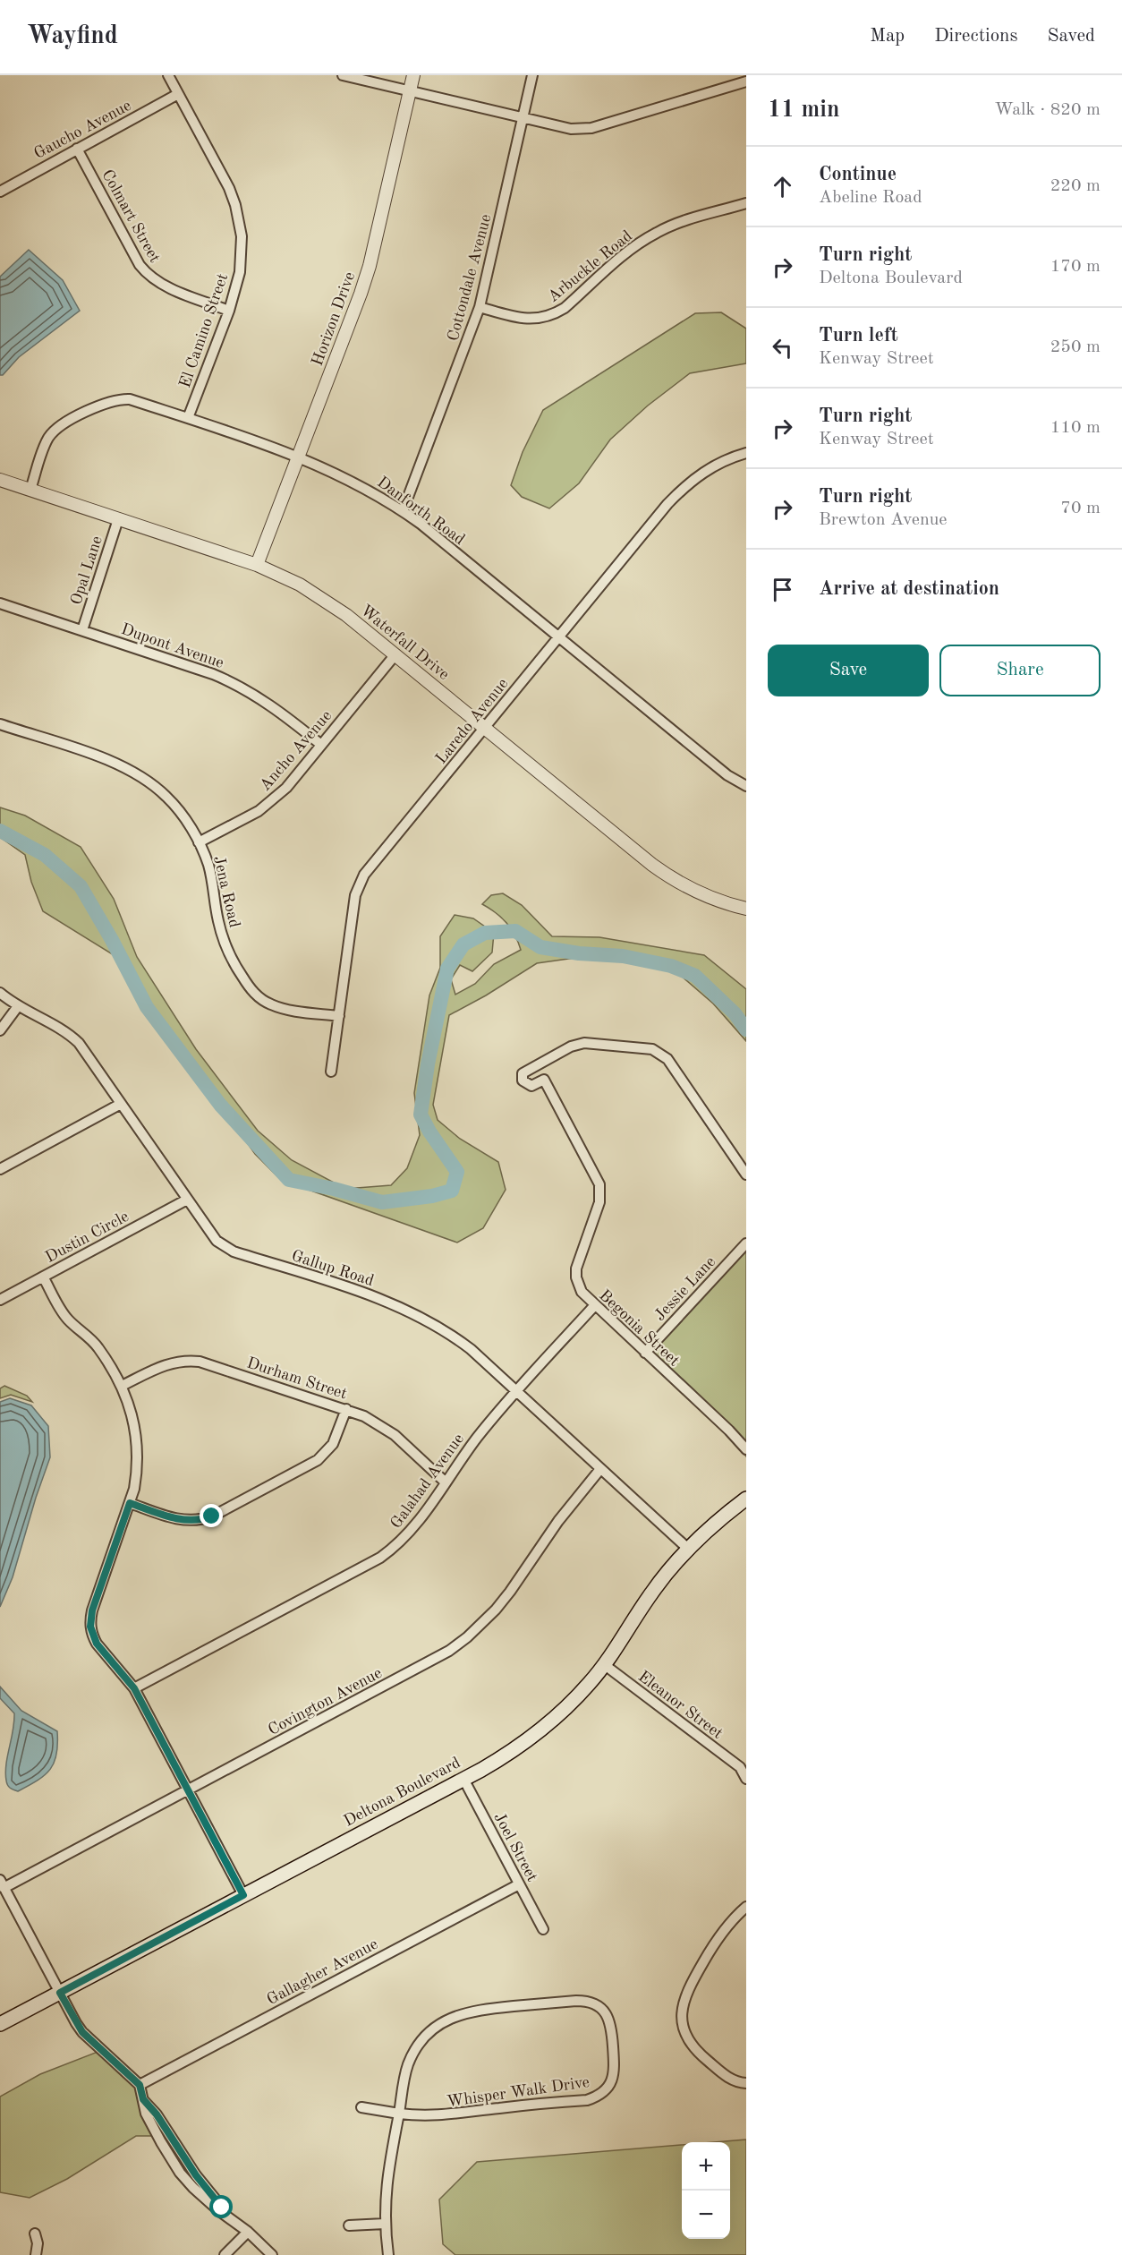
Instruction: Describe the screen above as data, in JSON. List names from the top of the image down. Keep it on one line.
{"streets":{"main road":["Deltona Boulevard"],"street":["Gaucho Avenue","Colmart Street","Arbuckle Road","Cottondale Avenue","Horizon Drive","El Camino Street","Danforth Road","Opal Lane","Waterfall Drive","Dupont Avenue","Laredo Avenue","Ancho Avenue","Jena Road","Dustin Circle","Gallup Road","Jessie Lane","Begonia Street","Durham Street","Galahad Avenue","Covington Avenue","Eleanor Street","Joel Street","Gallagher Avenue","Whisper Walk Drive"]},"crossings":[["Gaucho Avenue","Colmart Street"],["Gaucho Avenue","El Camino Street"],["Colmart Street","El Camino Street"],["Arbuckle Road","Cottondale Avenue"],["Cottondale Avenue","Danforth Road"],["Horizon Drive","Danforth Road"],["Horizon Drive","Waterfall Drive"],["El Camino Street","Danforth Road"],["Danforth Road","Waterfall Drive"],["Danforth Road","Laredo Avenue"],["Opal Lane","Waterfall Drive"],["Opal Lane","Dupont Avenue"],["Waterfall Drive","Laredo Avenue"],["Waterfall Drive","Ancho Avenue"],["Dupont Avenue","Ancho Avenue"],["Laredo Avenue","Jena Road"],["Ancho Avenue","Jena Road"],["Dustin Circle","Gallup Road"],["Gallup Road","Galahad Avenue"],["Gallup Road","Covington Avenue"],["Gallup Road","Deltona Boulevard"],["Jessie Lane","Begonia Street"],["Begonia Street","Galahad Avenue"],["Durham Street","Galahad Avenue"],["Eleanor Street","Deltona Boulevard"],["Deltona Boulevard","Joel Street"],["Joel Street","Gallagher Avenue"]],"page":{"header":"Wayfind","nav":["Map","Directions","Saved"],"heading":["11 min","Walk · 820 m"],"list":[["Continue","Abeline Road","220 m"],["Turn right","Deltona Boulevard","170 m"],["Turn left","Kenway Street","250 m"],["Turn right","Kenway Street","110 m"],["Turn right","Brewton Avenue","70 m"],"Arrive at destination"],"buttons":["Save","Share"],"map_buttons":["+","−"]}}
